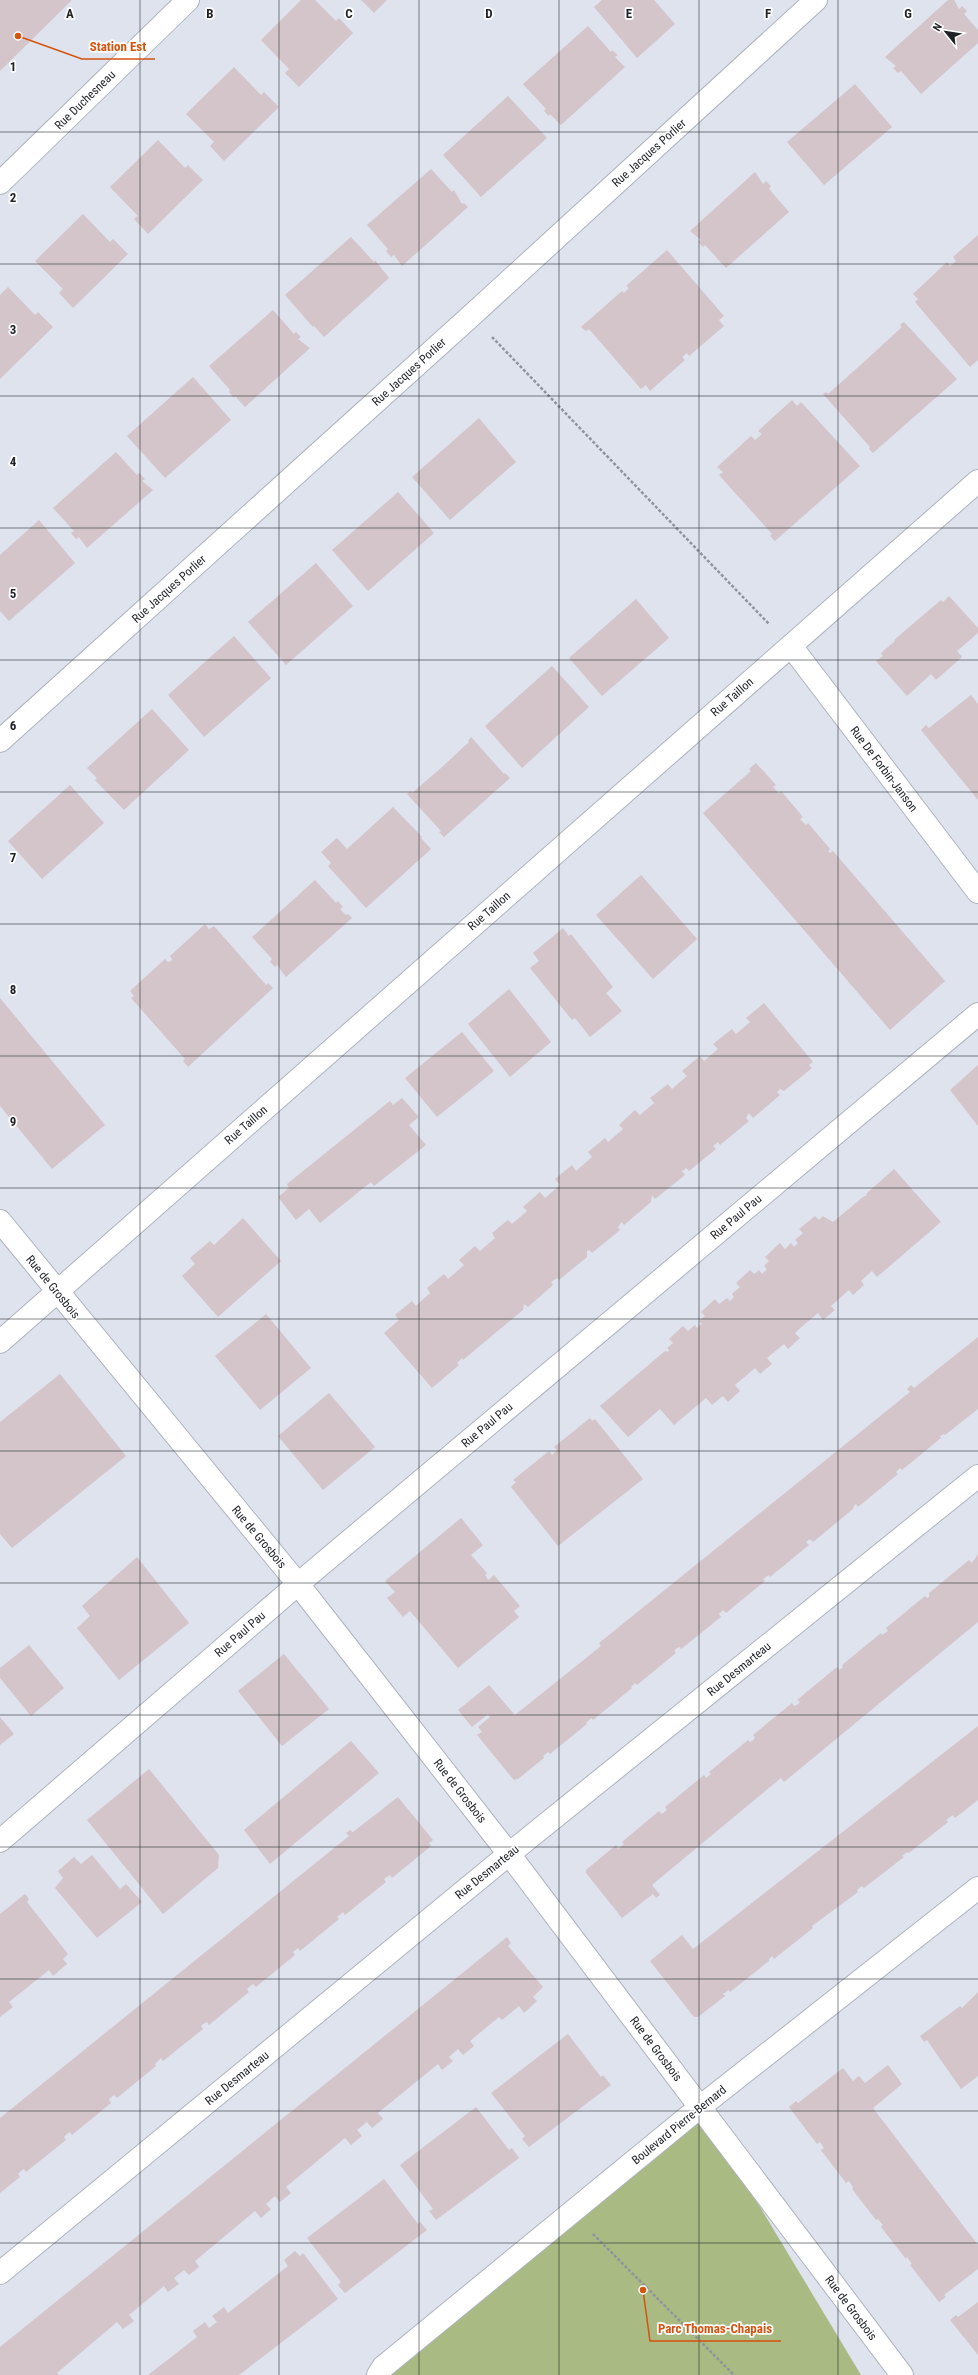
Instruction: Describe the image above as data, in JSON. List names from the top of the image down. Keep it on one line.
{"streets":{"street":["Rue Duchesneau","Rue Jacques Porlier","Rue Taillon","Rue De Forbin-Janson","Rue Paul Pau","Rue de Grosbois","Rue Desmarteau","Boulevard Pierre-Bernard"]},"crossings":[["Rue Taillon","Rue De Forbin-Janson"],["Rue Taillon","Rue de Grosbois"],["Rue Paul Pau","Rue de Grosbois"],["Rue de Grosbois","Rue Desmarteau"],["Rue de Grosbois","Boulevard Pierre-Bernard"]],"places":["Station Est","Parc Thomas-Chapais"],"north":"top left","grid":{"columns":["A","B","C","D","E","F","G"],"rows":["1","2","3","4","5","6","7","8","9"]}}
